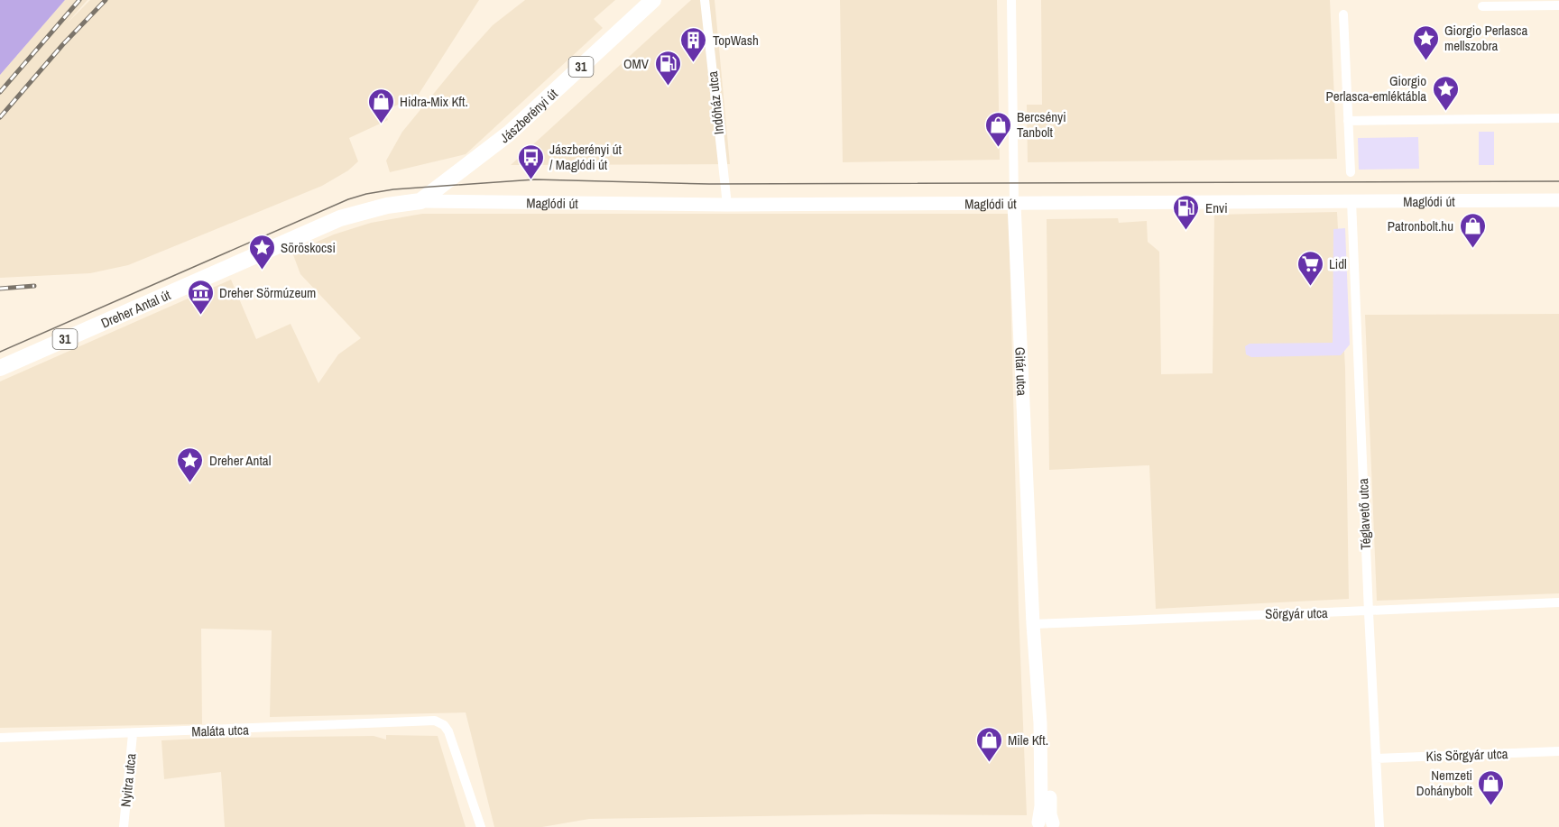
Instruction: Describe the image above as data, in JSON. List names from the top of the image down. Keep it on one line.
{"streets":{"main road":["31","Jászberényi út","Dreher Antal út"],"street":["Indóház utca","Maglódi út","Gitár utca","Téglavető utca","Sörgyár utca","Maláta utca","Kis Sörgyár utca","Nyitra utca"]},"crossings":[["Indóház utca","Maglódi út"],["Jászberényi út","Maglódi út"],["Jászberényi út","Dreher Antal út"],["Maglódi út","Dreher Antal út"],["Maglódi út","Gitár utca"],["Maglódi út","Téglavető utca"],["Gitár utca","Sörgyár utca"],["Téglavető utca","Sörgyár utca"],["Téglavető utca","Kis Sörgyár utca"],["Maláta utca","Nyitra utca"]],"places":{"place":["Giorgio Perlasca mellszobra","Giorgio Perlasca-emléktábla","Söröskocsi","Dreher Antal"],"building":["TopWash"],"fuel station":["OMV","Envi"],"shop":["Hidra-Mix Kft.","Bercsényi Tanbolt","Patronbolt.hu","Mile Kft.","Nemzeti Dohánybolt"],"bus stop":["Jászberényi út / Maglódi út"],"supermarket":["Lidl"],"museum":["Dreher Sörmúzeum"]}}
